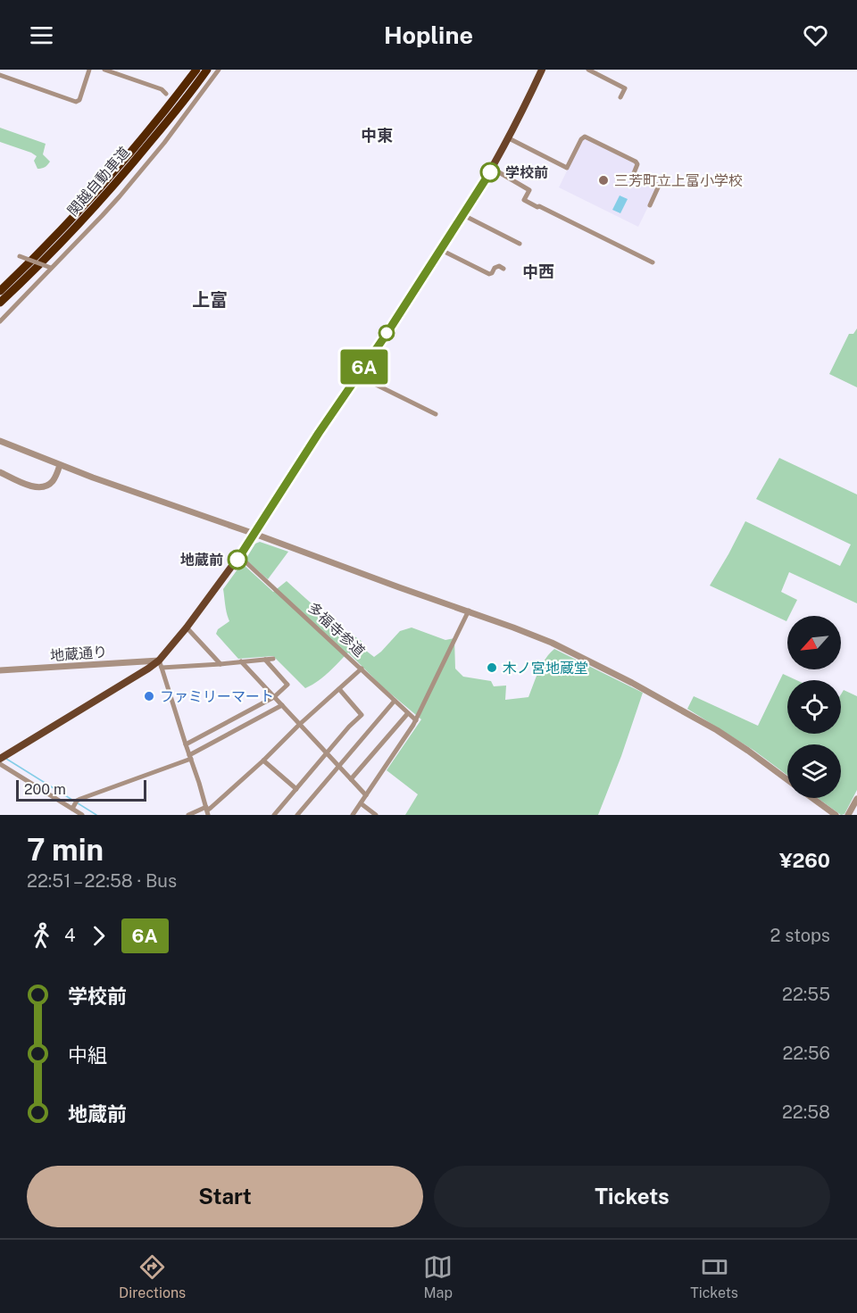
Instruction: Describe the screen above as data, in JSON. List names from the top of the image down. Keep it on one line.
{"streets":{"highway":["関越自動車道"],"street":["多福寺参道","地蔵通り"]},"districts":["中東","中西","上富"],"places":["学校前","三芳町立上富小学校","地蔵前","木ノ宮地蔵堂","ファミリーマート"],"lines":["bus line 6A"],"scale_bar":"200 m","north":"bottom left","page":{"header":"Hopline","on_map":"6A","scale":"200 m","heading":["7 min","22:51 – 22:58 · Bus","¥260"],"legs":["4","6A","2 stops"],"list":[{"name":"学校前","value":"22:55"},{"name":"中組","value":"22:56"},{"name":"地蔵前","value":"22:58"}],"buttons":["Start","Tickets"],"tabs":["Directions","Map","Tickets"]}}
